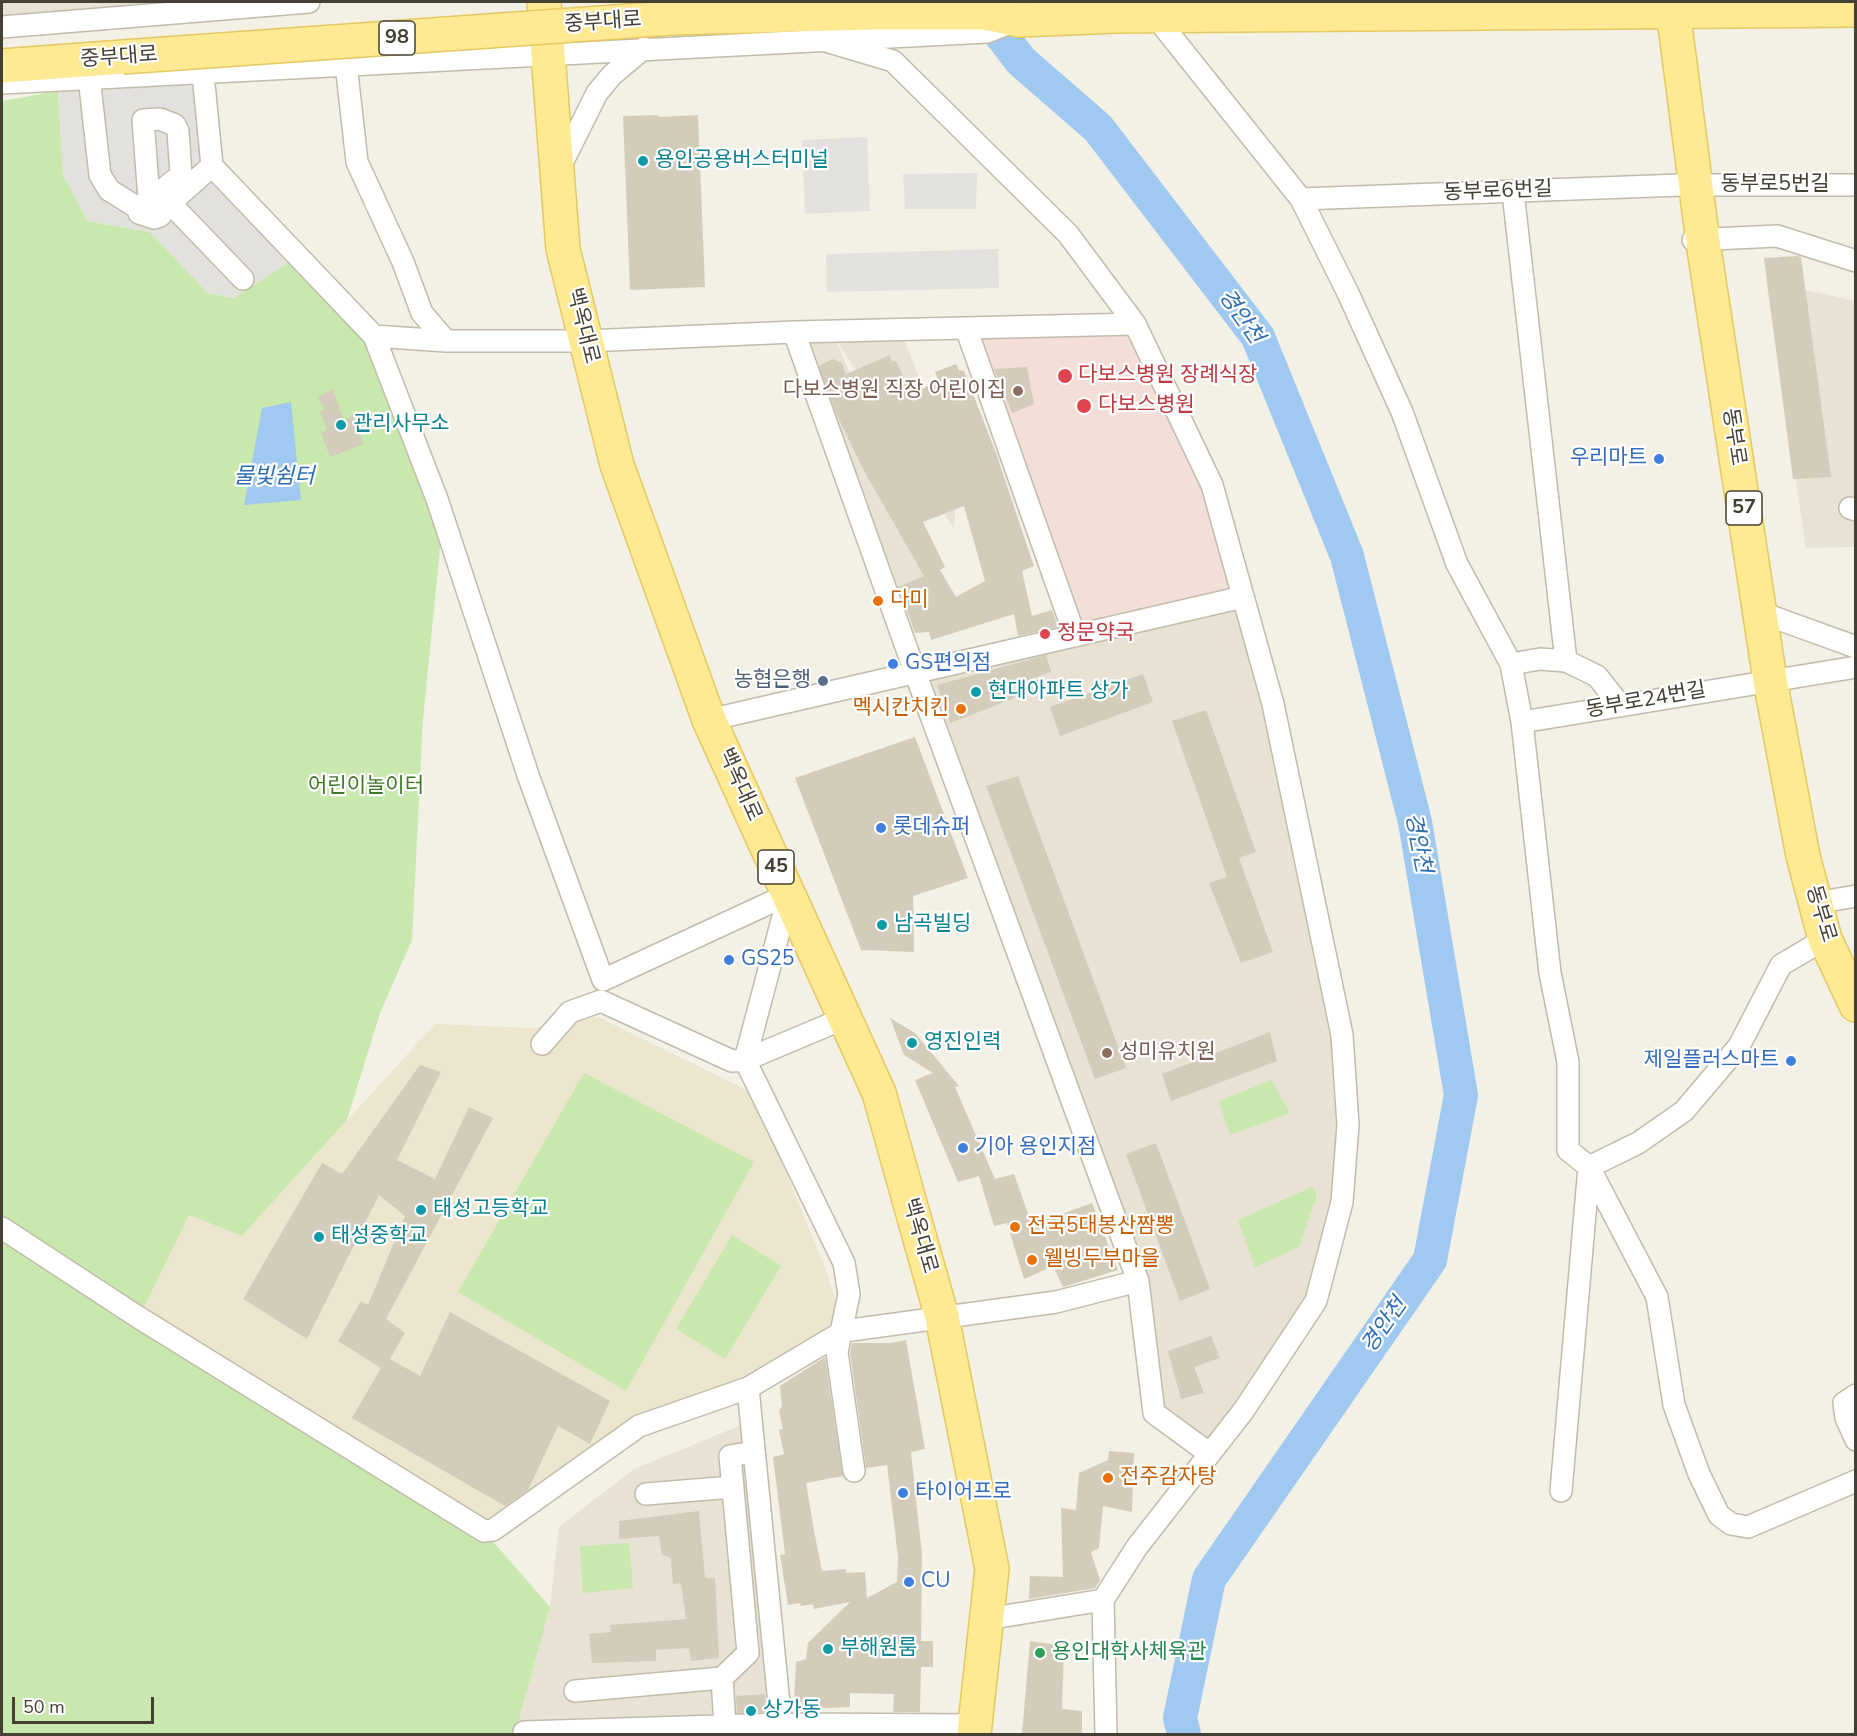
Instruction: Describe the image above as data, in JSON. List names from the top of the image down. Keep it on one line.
{"streets":{"main road":["중부대로","98","백옥대로","동부로","57","45"],"street":["동부로5번길","동부로6번길","동부로24번길"]},"crossings":[["중부대로","동부로"],["동부로5번길","동부로6번길"],["동부로5번길","동부로"],["동부로6번길","동부로"],["동부로","동부로24번길"]],"water":["경안천","물빛쉼터"],"parks":["어린이놀이터"],"places":["용인공용버스터미널","다보스병원 장례식장","다보스병원 직장 어린이집","다보스병원","관리사무소","우리마트","다미","정문약국","GS편의점","농협은행","현대아파트 상가","멕시칸치킨","롯데슈퍼","남곡빌딩","GS25","영진인력","성미유치원","제일플러스마트","기아 용인지점","태성고등학교","전국5대봉산짬뽕","태성중학교","웰빙두부마을","전주감자탕","타이어프로","CU","부해원룸","용인대학사체육관","상가동"],"scale_bar":"50 m"}
